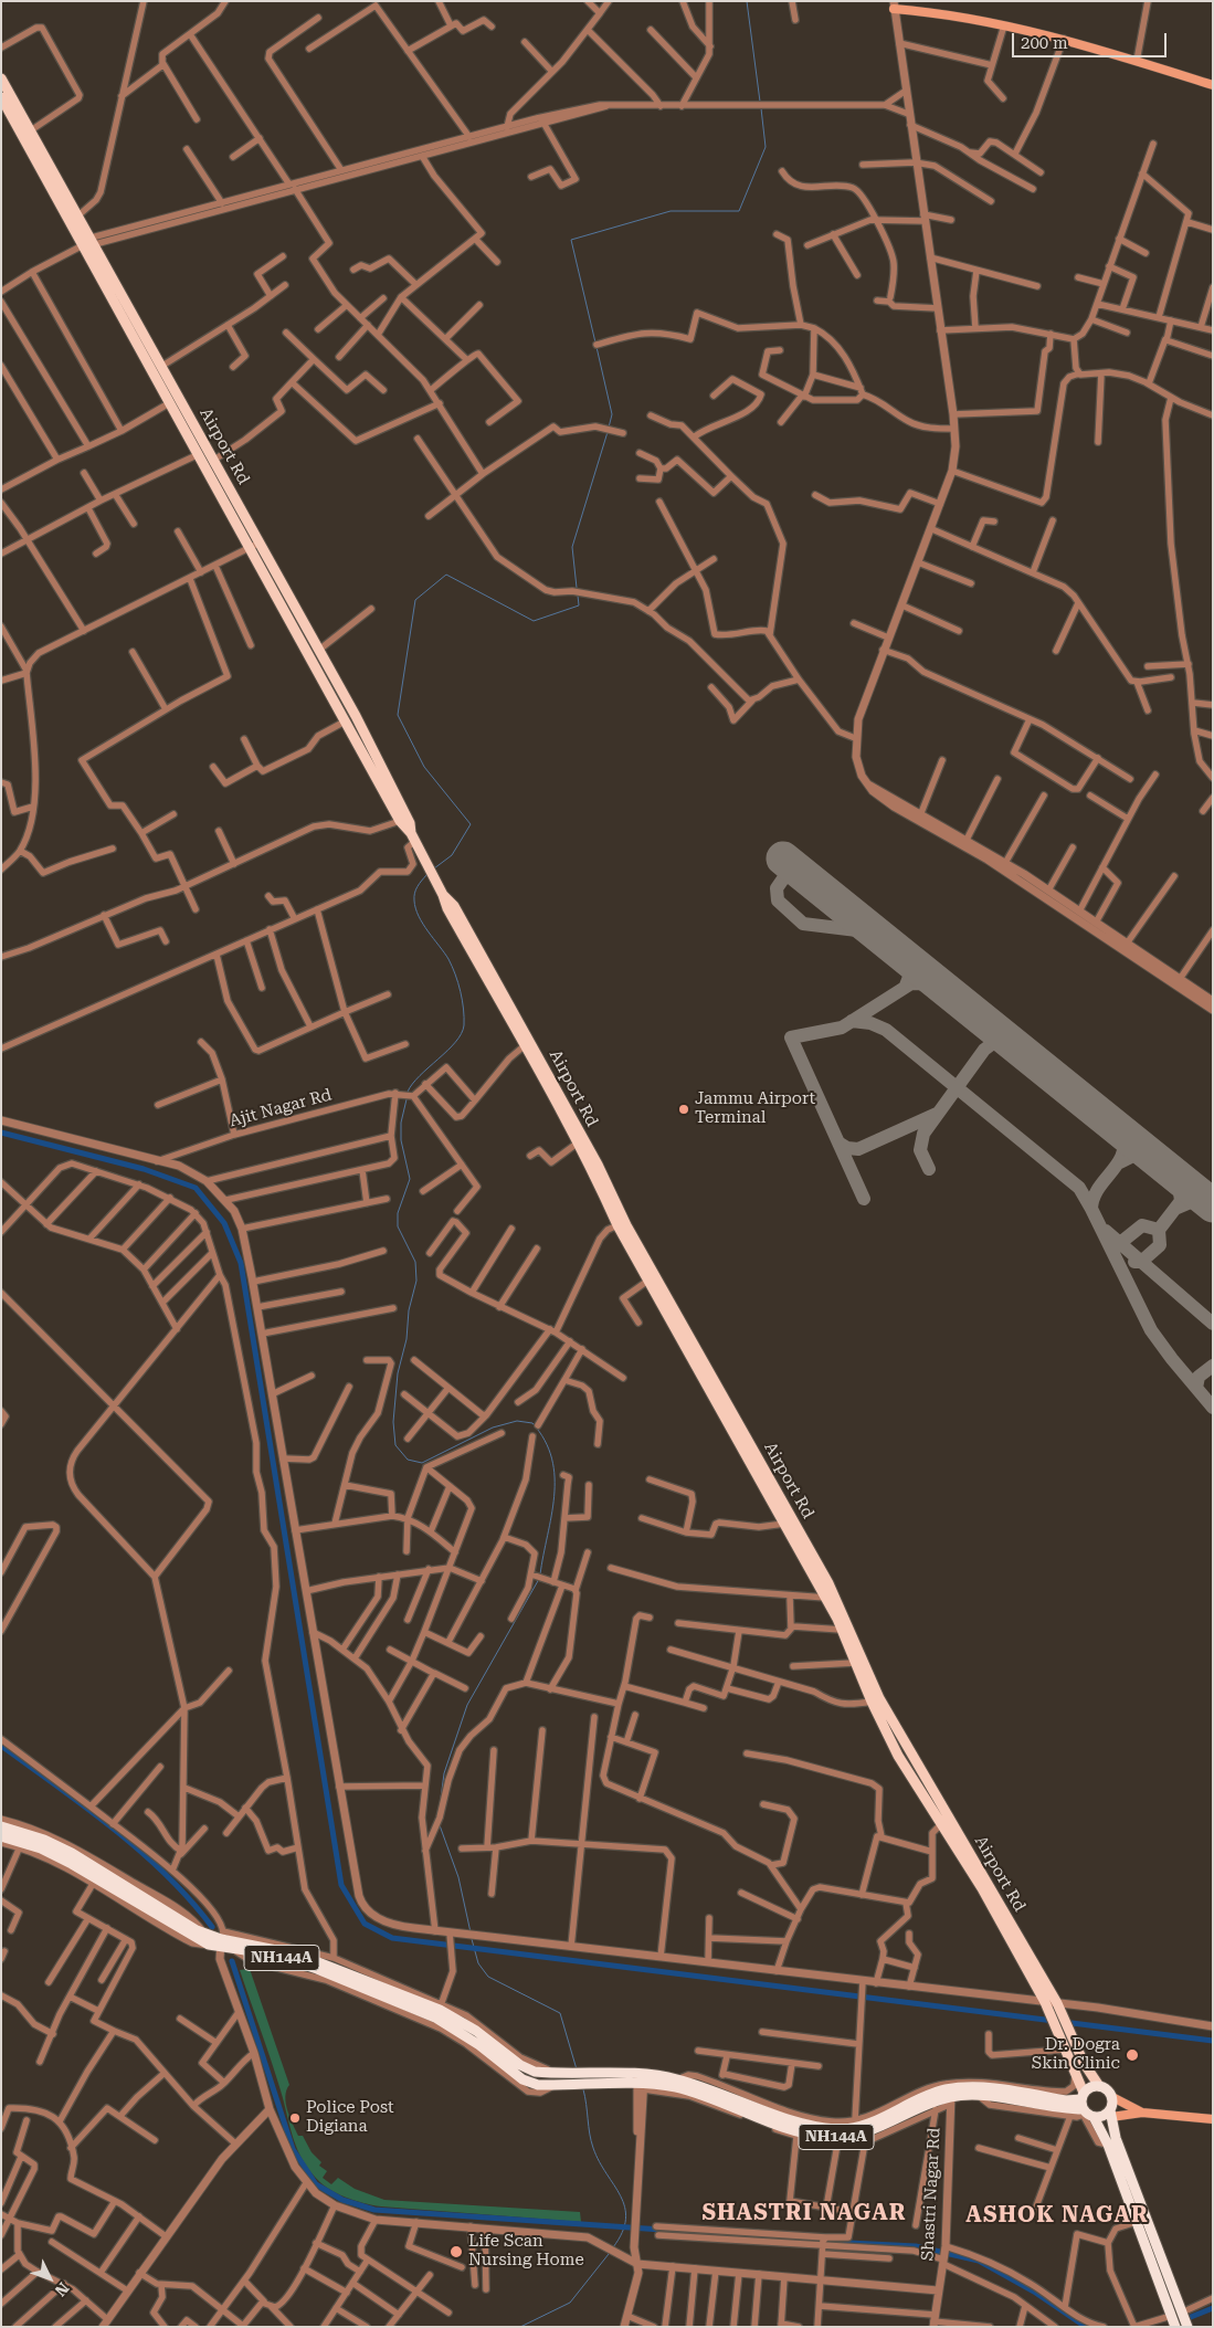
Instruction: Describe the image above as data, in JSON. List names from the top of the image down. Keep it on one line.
{"streets":{"highway":["NH144A"],"main road":["Airport Rd"],"street":["Ajit Nagar Rd","Shastri Nagar Rd"]},"crossings":[["NH144A","Shastri Nagar Rd"]],"districts":["SHASTRI NAGAR","ASHOK NAGAR"],"places":["Jammu Airport Terminal","Dr. Dogra Skin Clinic","Police Post Digiana","Life Scan Nursing Home"],"scale_bar":"200 m","north":"bottom right"}
